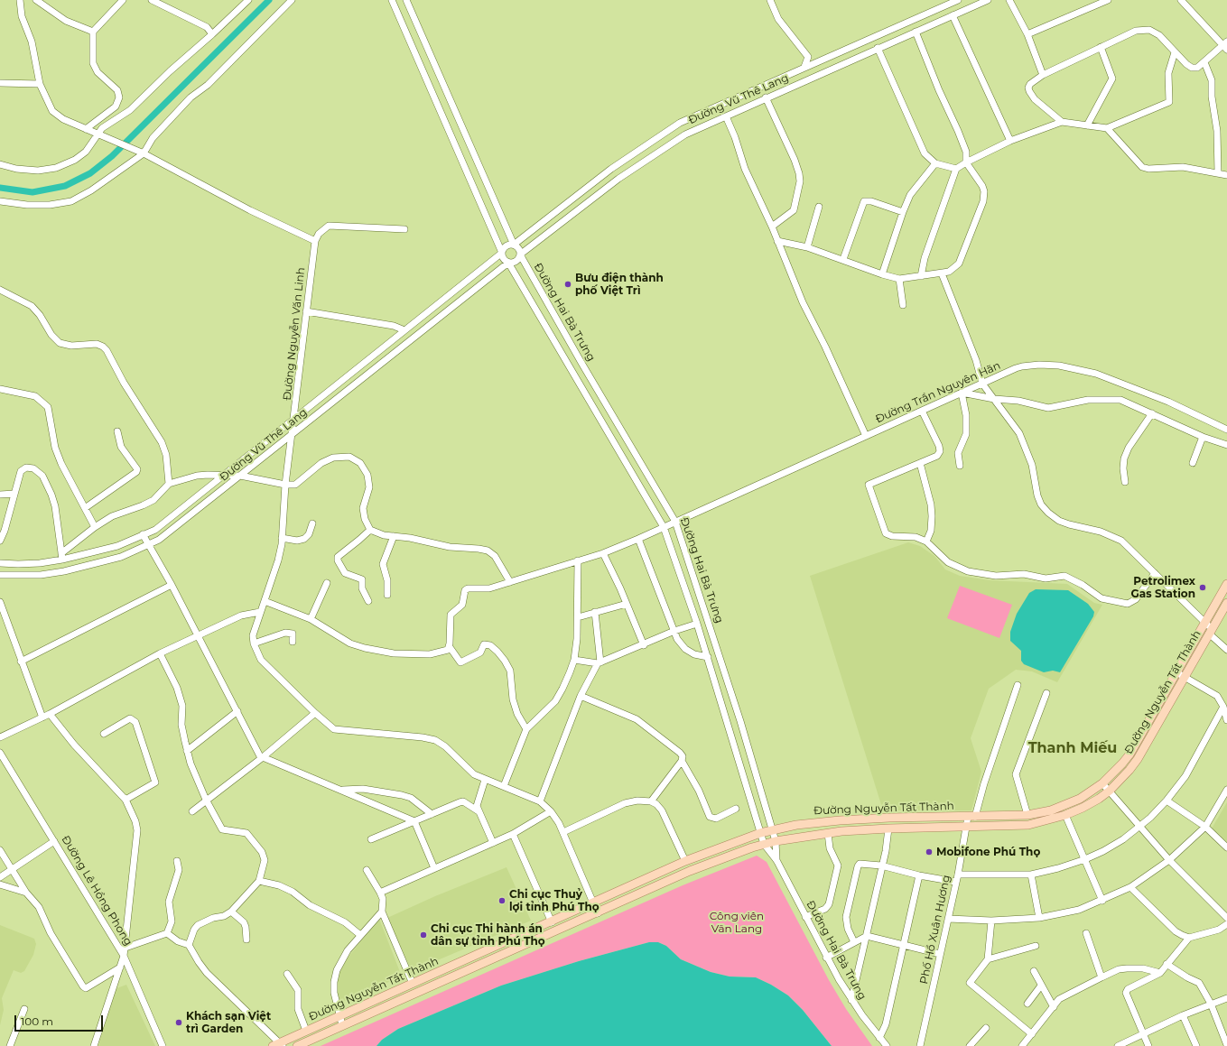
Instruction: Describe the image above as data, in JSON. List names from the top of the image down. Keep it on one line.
{"streets":{"main road":["Đường Nguyễn Tất Thành"],"street":["Đường Vũ Thê Lang","Đường Hai Bà Trưng","Đường Nguyễn Văn Linh","Đường Trần Nguyên Hãn","Đường Lê Hồng Phong","Phố Hồ Xuân Hương"]},"crossings":[["Đường Vũ Thê Lang","Đường Hai Bà Trưng"],["Đường Vũ Thê Lang","Đường Nguyễn Văn Linh"],["Đường Hai Bà Trưng","Đường Trần Nguyên Hãn"],["Đường Hai Bà Trưng","Đường Nguyễn Tất Thành"],["Đường Nguyễn Tất Thành","Phố Hồ Xuân Hương"]],"districts":["Thanh Miếu"],"parks":["Công viên Văn Lang"],"places":["Bưu điện thành phố Việt Trì","Petrolimex Gas Station","Mobifone Phú Thọ","Chi cục Thuỷ lợi tỉnh Phú Thọ","Chi cục Thi hành án dân sự tỉnh Phú Thọ","Khách sạn Việt trì Garden"],"scale_bar":"100 m"}
